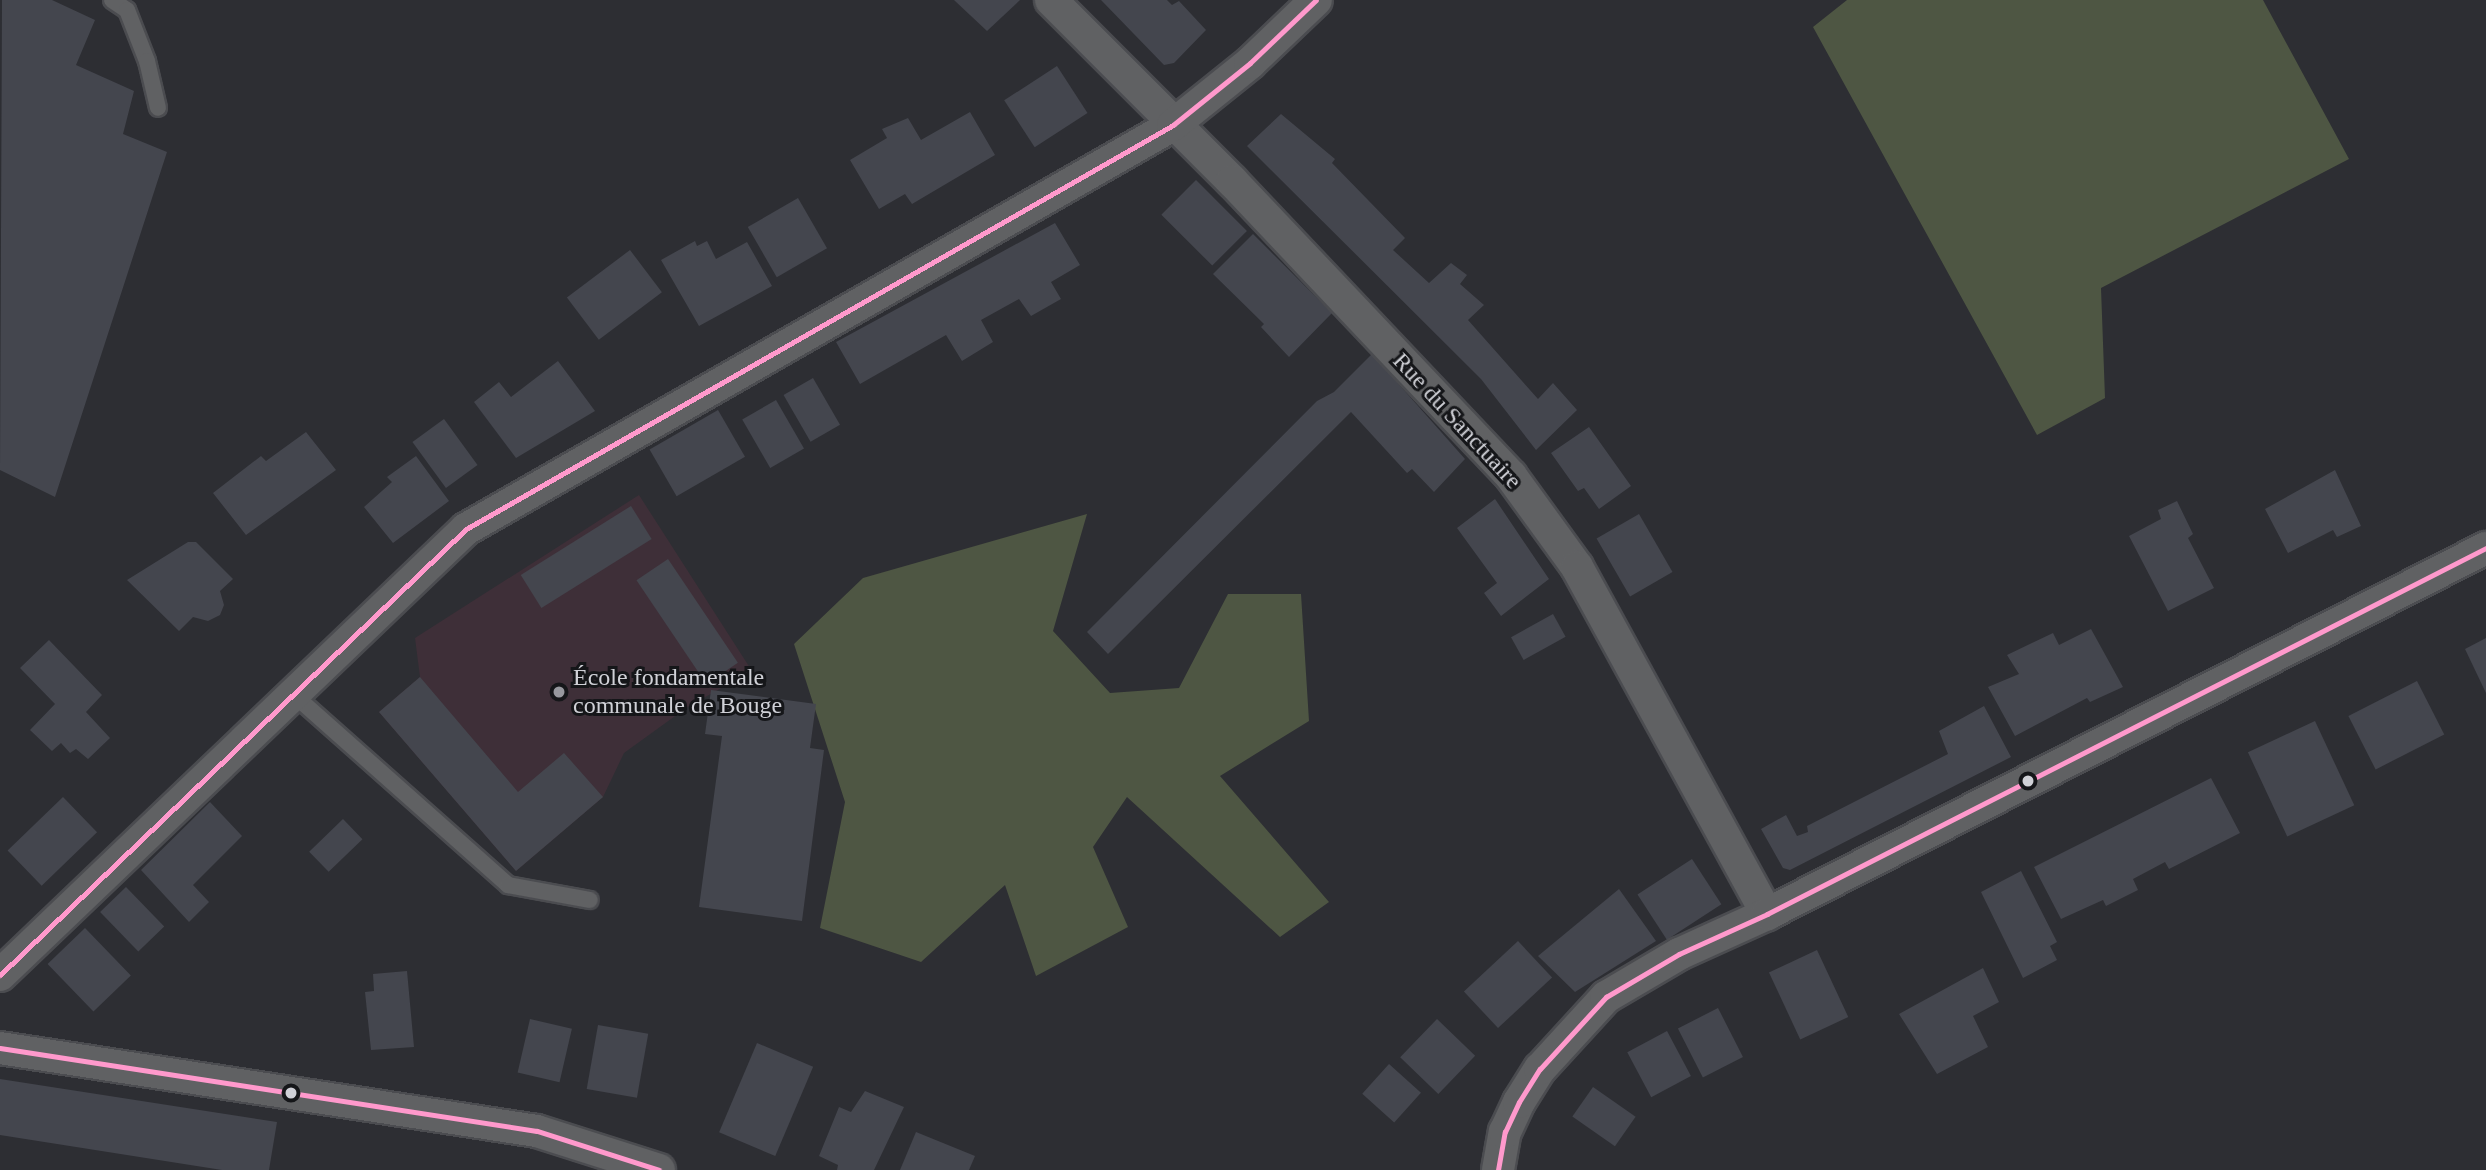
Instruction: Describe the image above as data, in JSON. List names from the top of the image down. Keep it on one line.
{"streets":{"street":["Rue du Sanctuaire"]},"places":["École fondamentale communale de Bouge"]}
